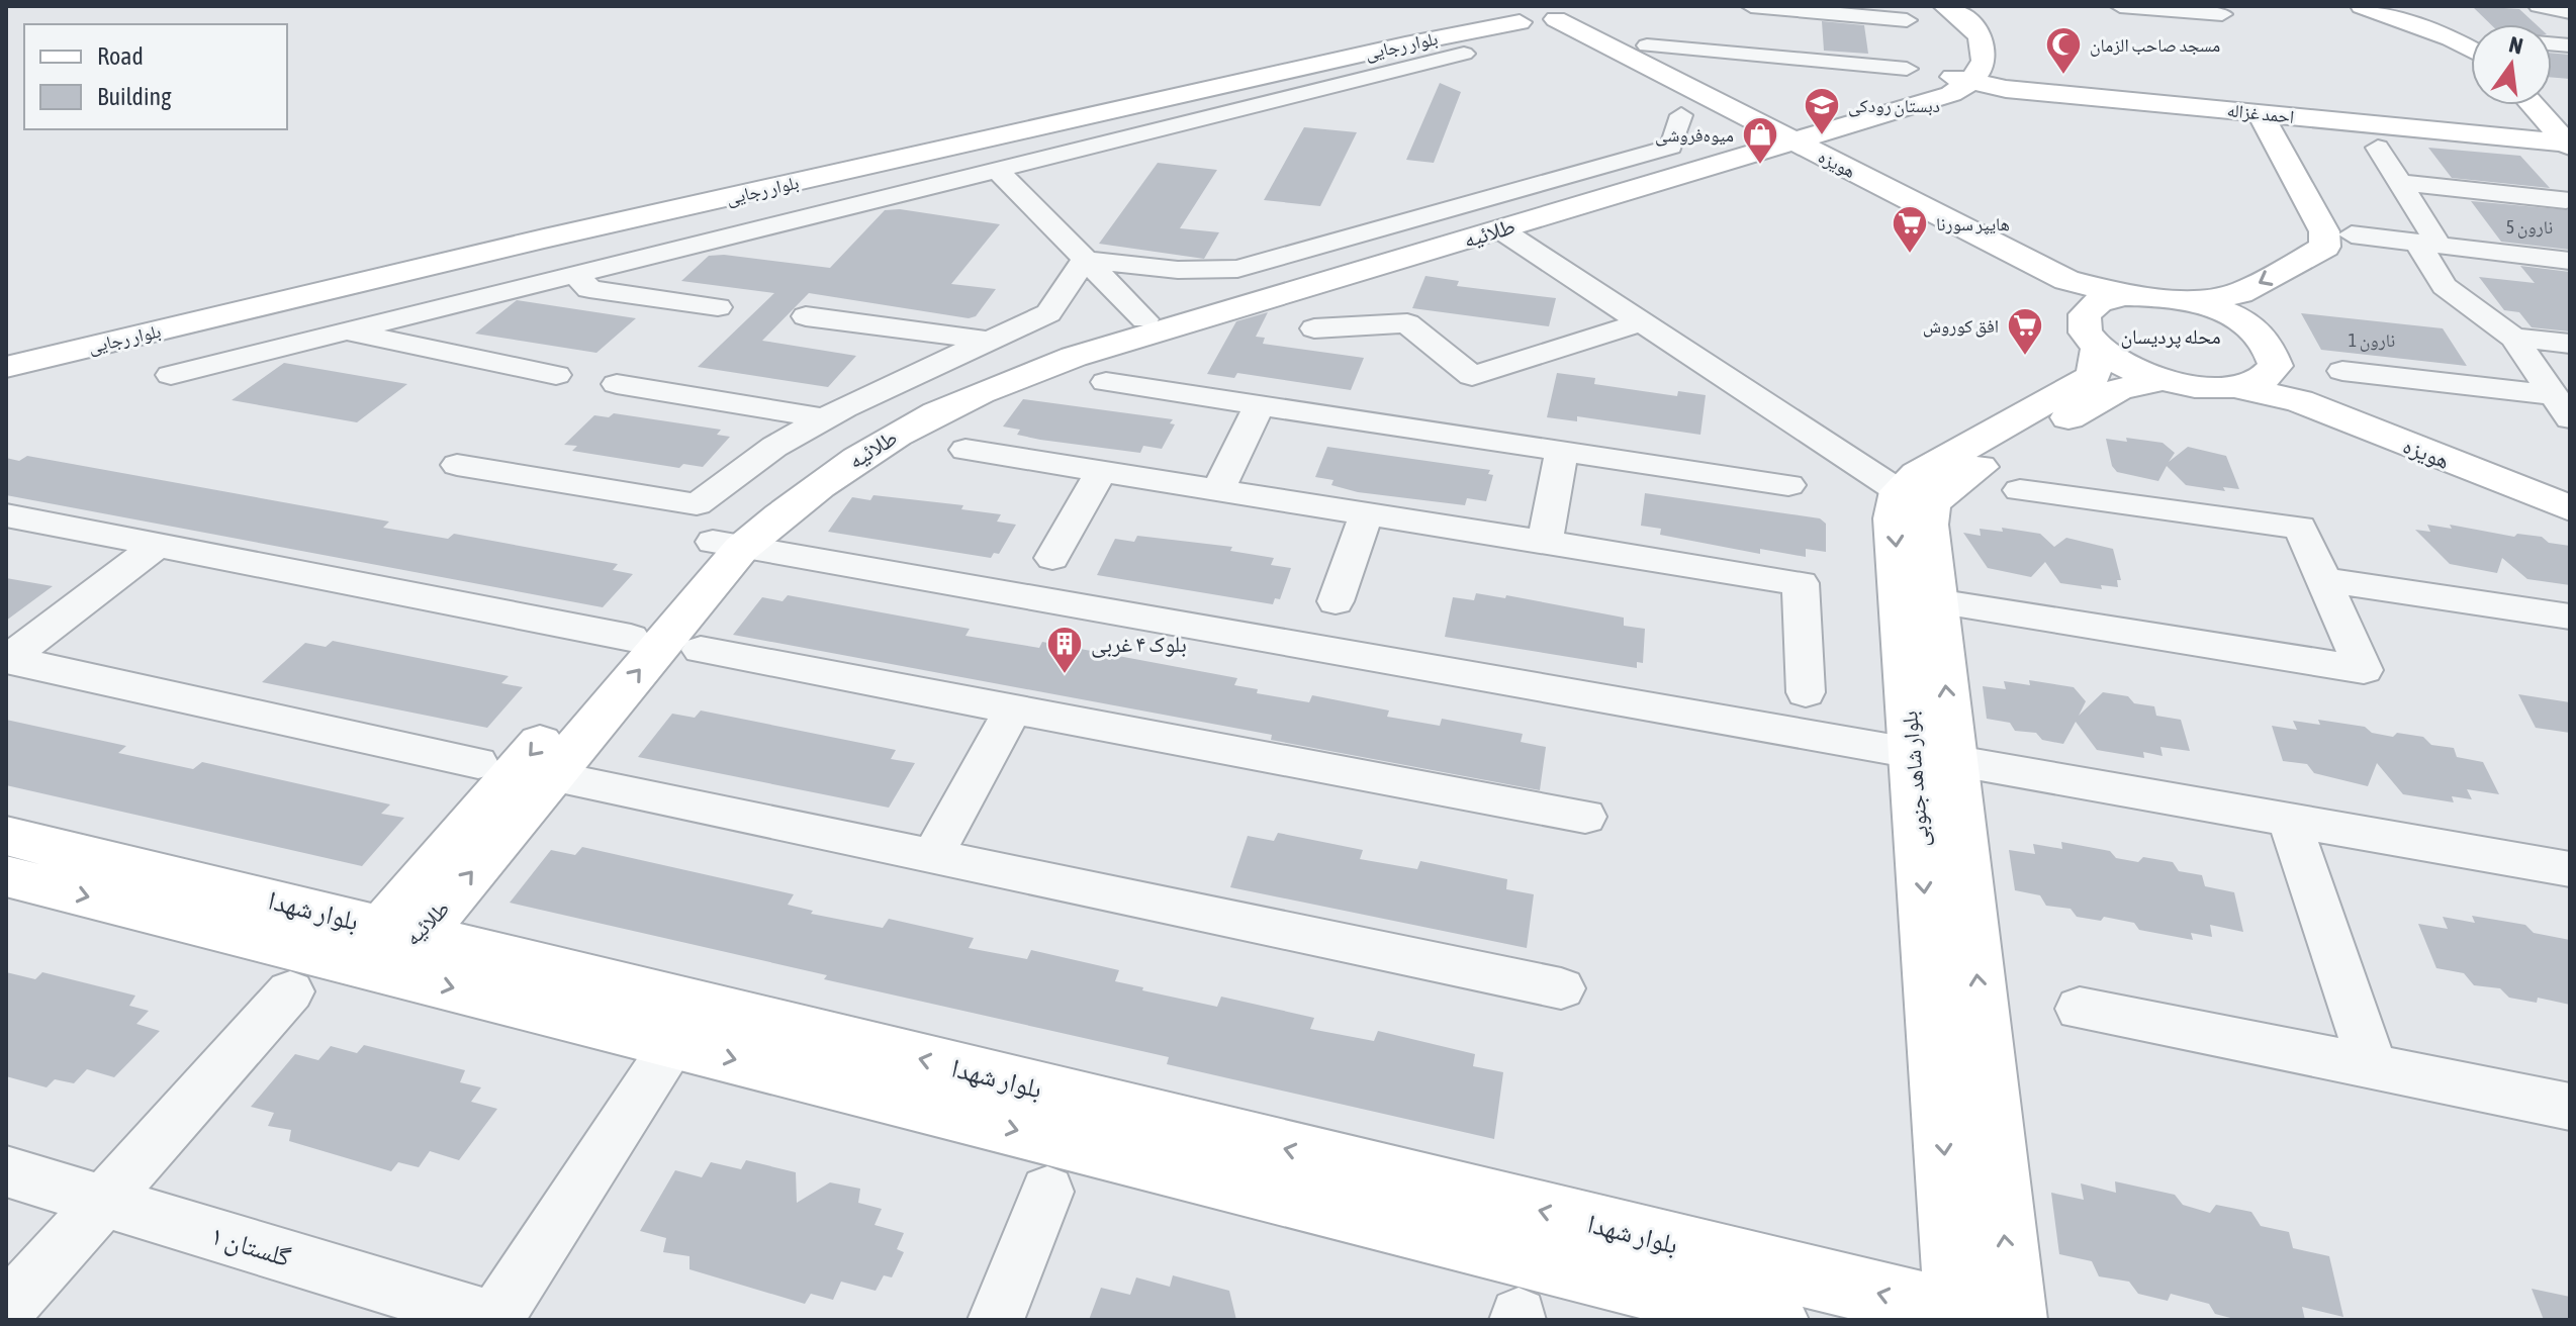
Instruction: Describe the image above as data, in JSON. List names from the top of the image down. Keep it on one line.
{"streets":{"street":["بلوار رجایی","احمد غزاله","هویزه","طلائیه","بلوار شاهد جنوبی","بلوار شهدا","گلستان ۱"]},"crossings":[["بلوار رجایی","هویزه"],["هویزه","طلائیه"],["هویزه","بلوار شاهد جنوبی"],["طلائیه","بلوار شهدا"],["بلوار شاهد جنوبی","بلوار شهدا"]],"districts":["محله پردیسان"],"places":{"mosque":["مسجد صاحب الزمان"],"school or university":["دبستان رودکی"],"shop":["میوه‌فروشی"],"supermarket":["هایپر سورنا","افق کوروش"],"building":["بلوک ۴ غربی"]},"house_numbers":["نارون 5","نارون 1"],"legend":["Road","Building"],"north":"top"}
